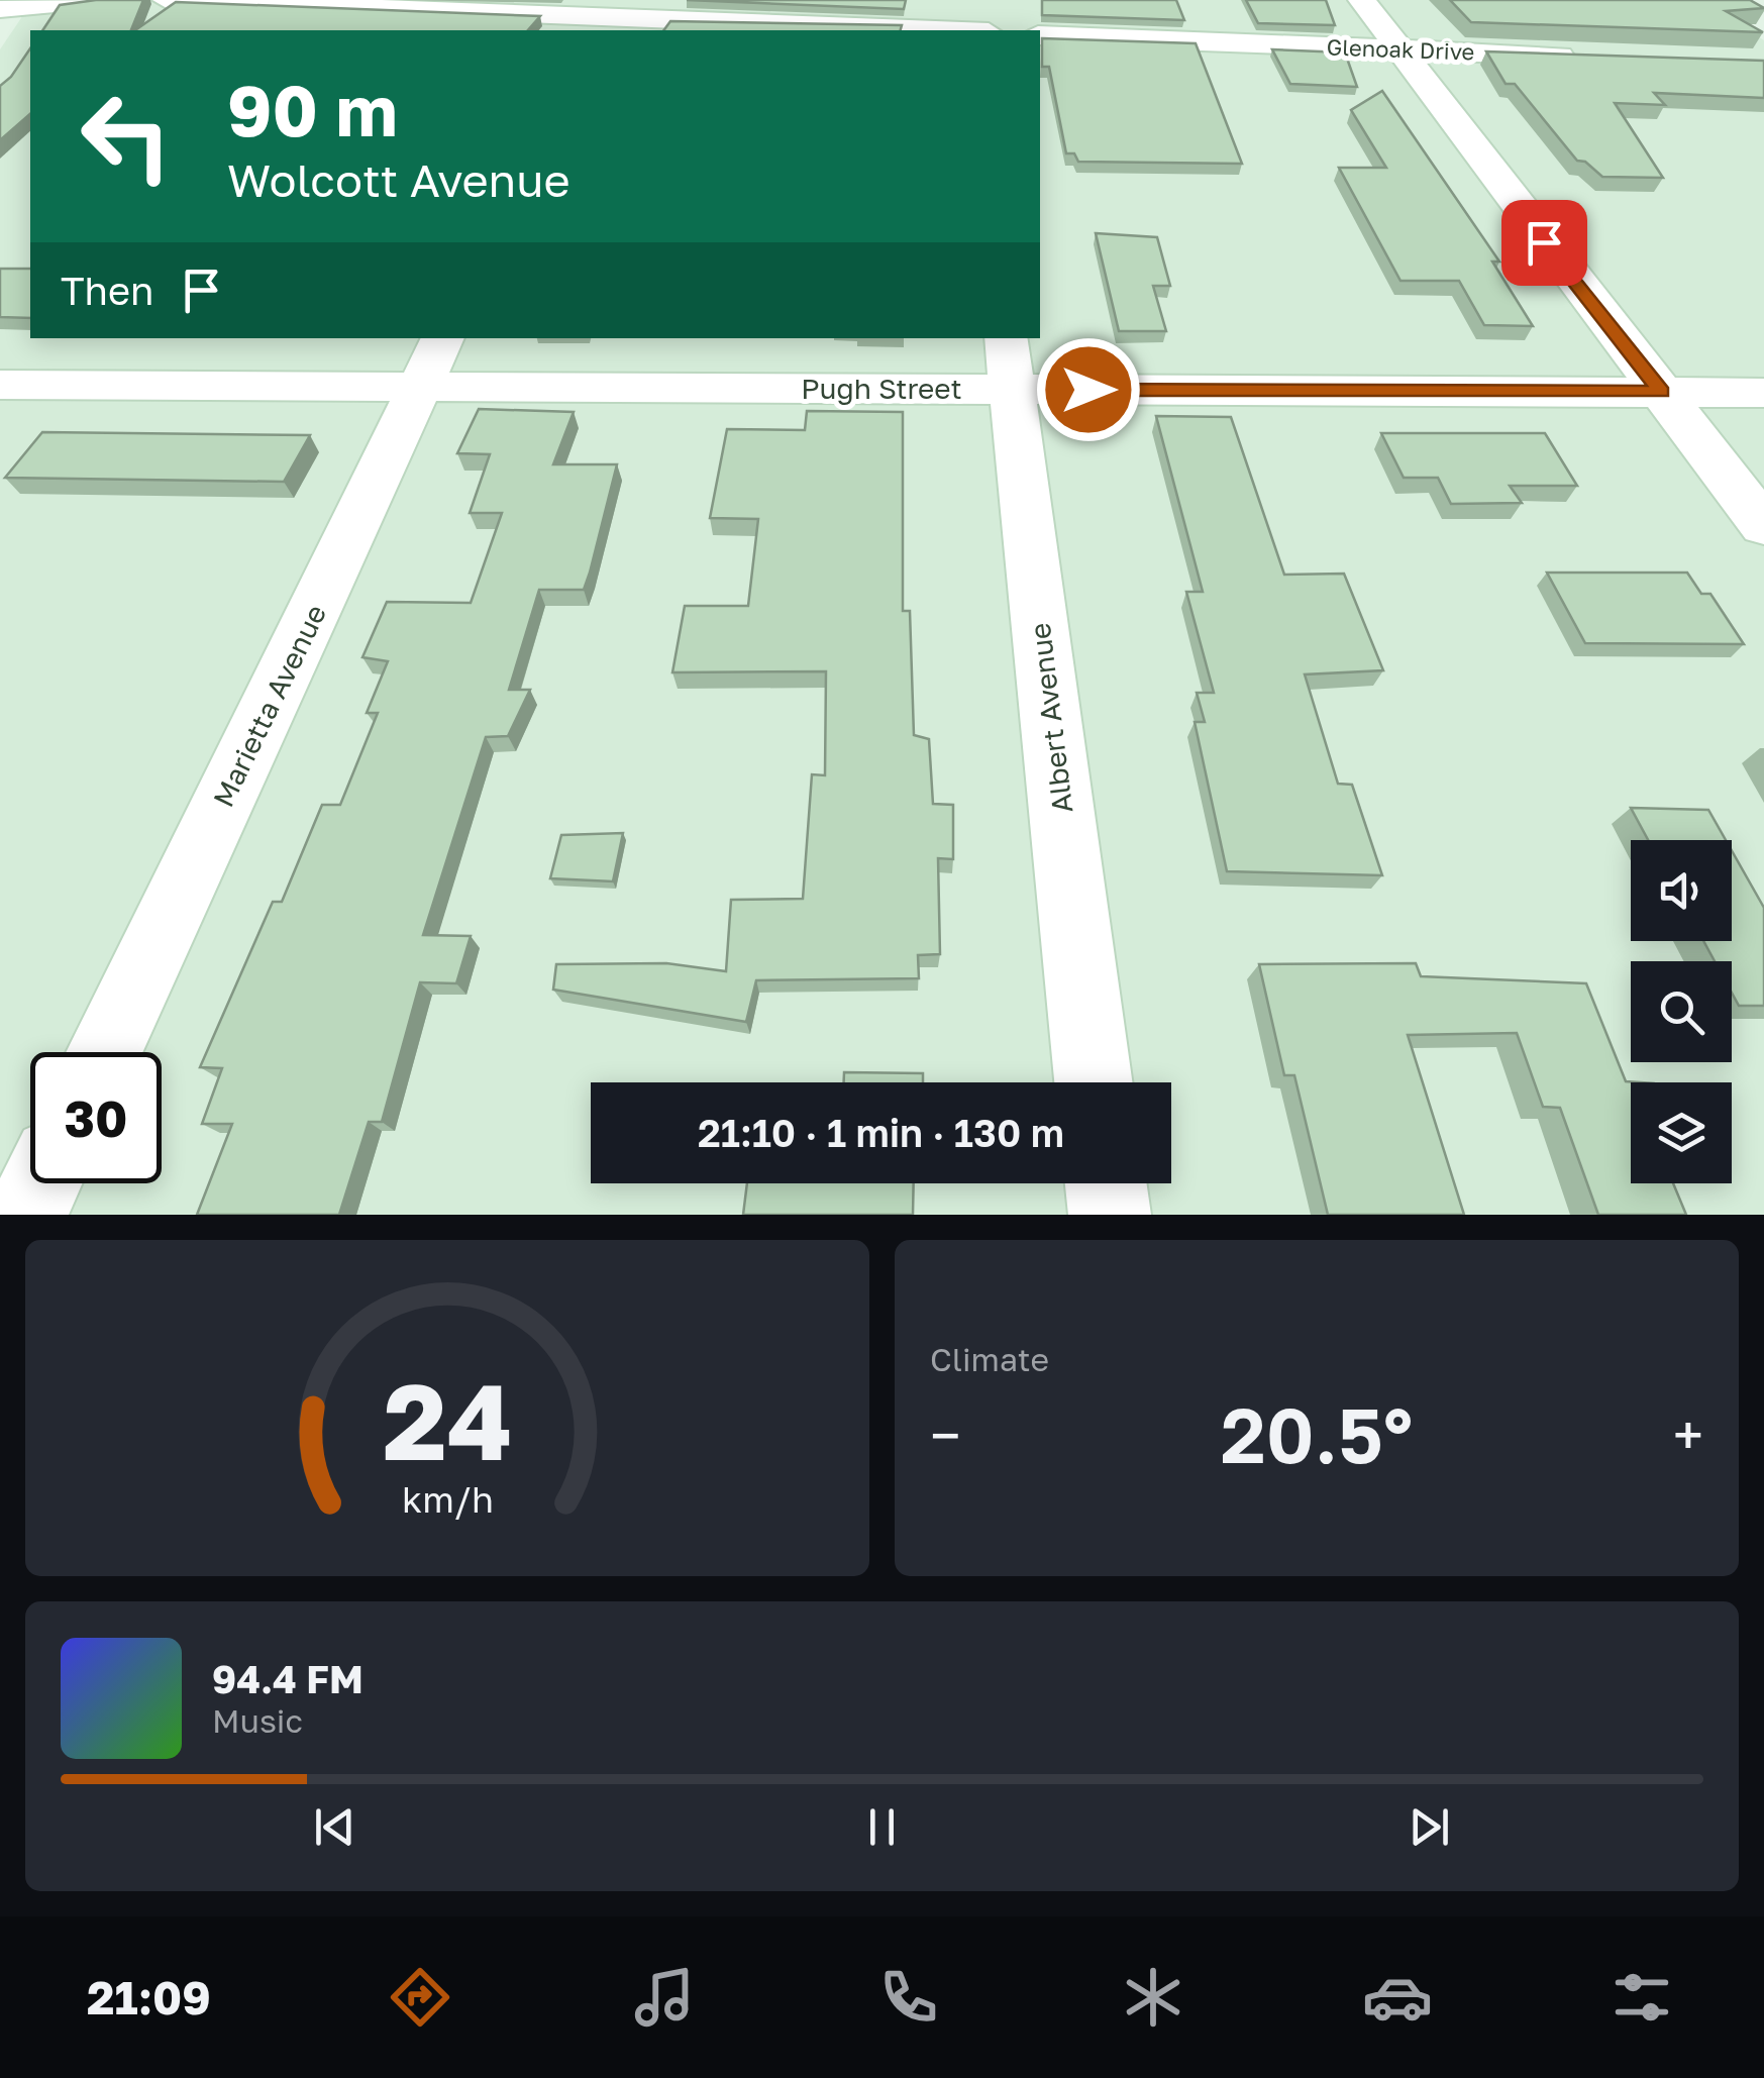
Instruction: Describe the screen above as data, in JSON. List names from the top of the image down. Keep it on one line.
{"streets":{"street":["Glenoak Drive","Pugh Street","Marietta Avenue","Albert Avenue"]},"crossings":[["Pugh Street","Marietta Avenue"],["Pugh Street","Albert Avenue"]],"page":{"turn":["90 m","Wolcott Avenue"],"then":"Then","limit":"30","trip":"21:10 · 1 min · 130 m","tile":"Climate","heat":["−","20.5°","+"],"song":["94.4 FM","Music"],"tabs":"21:09","gauge":["24","km/h"]}}
